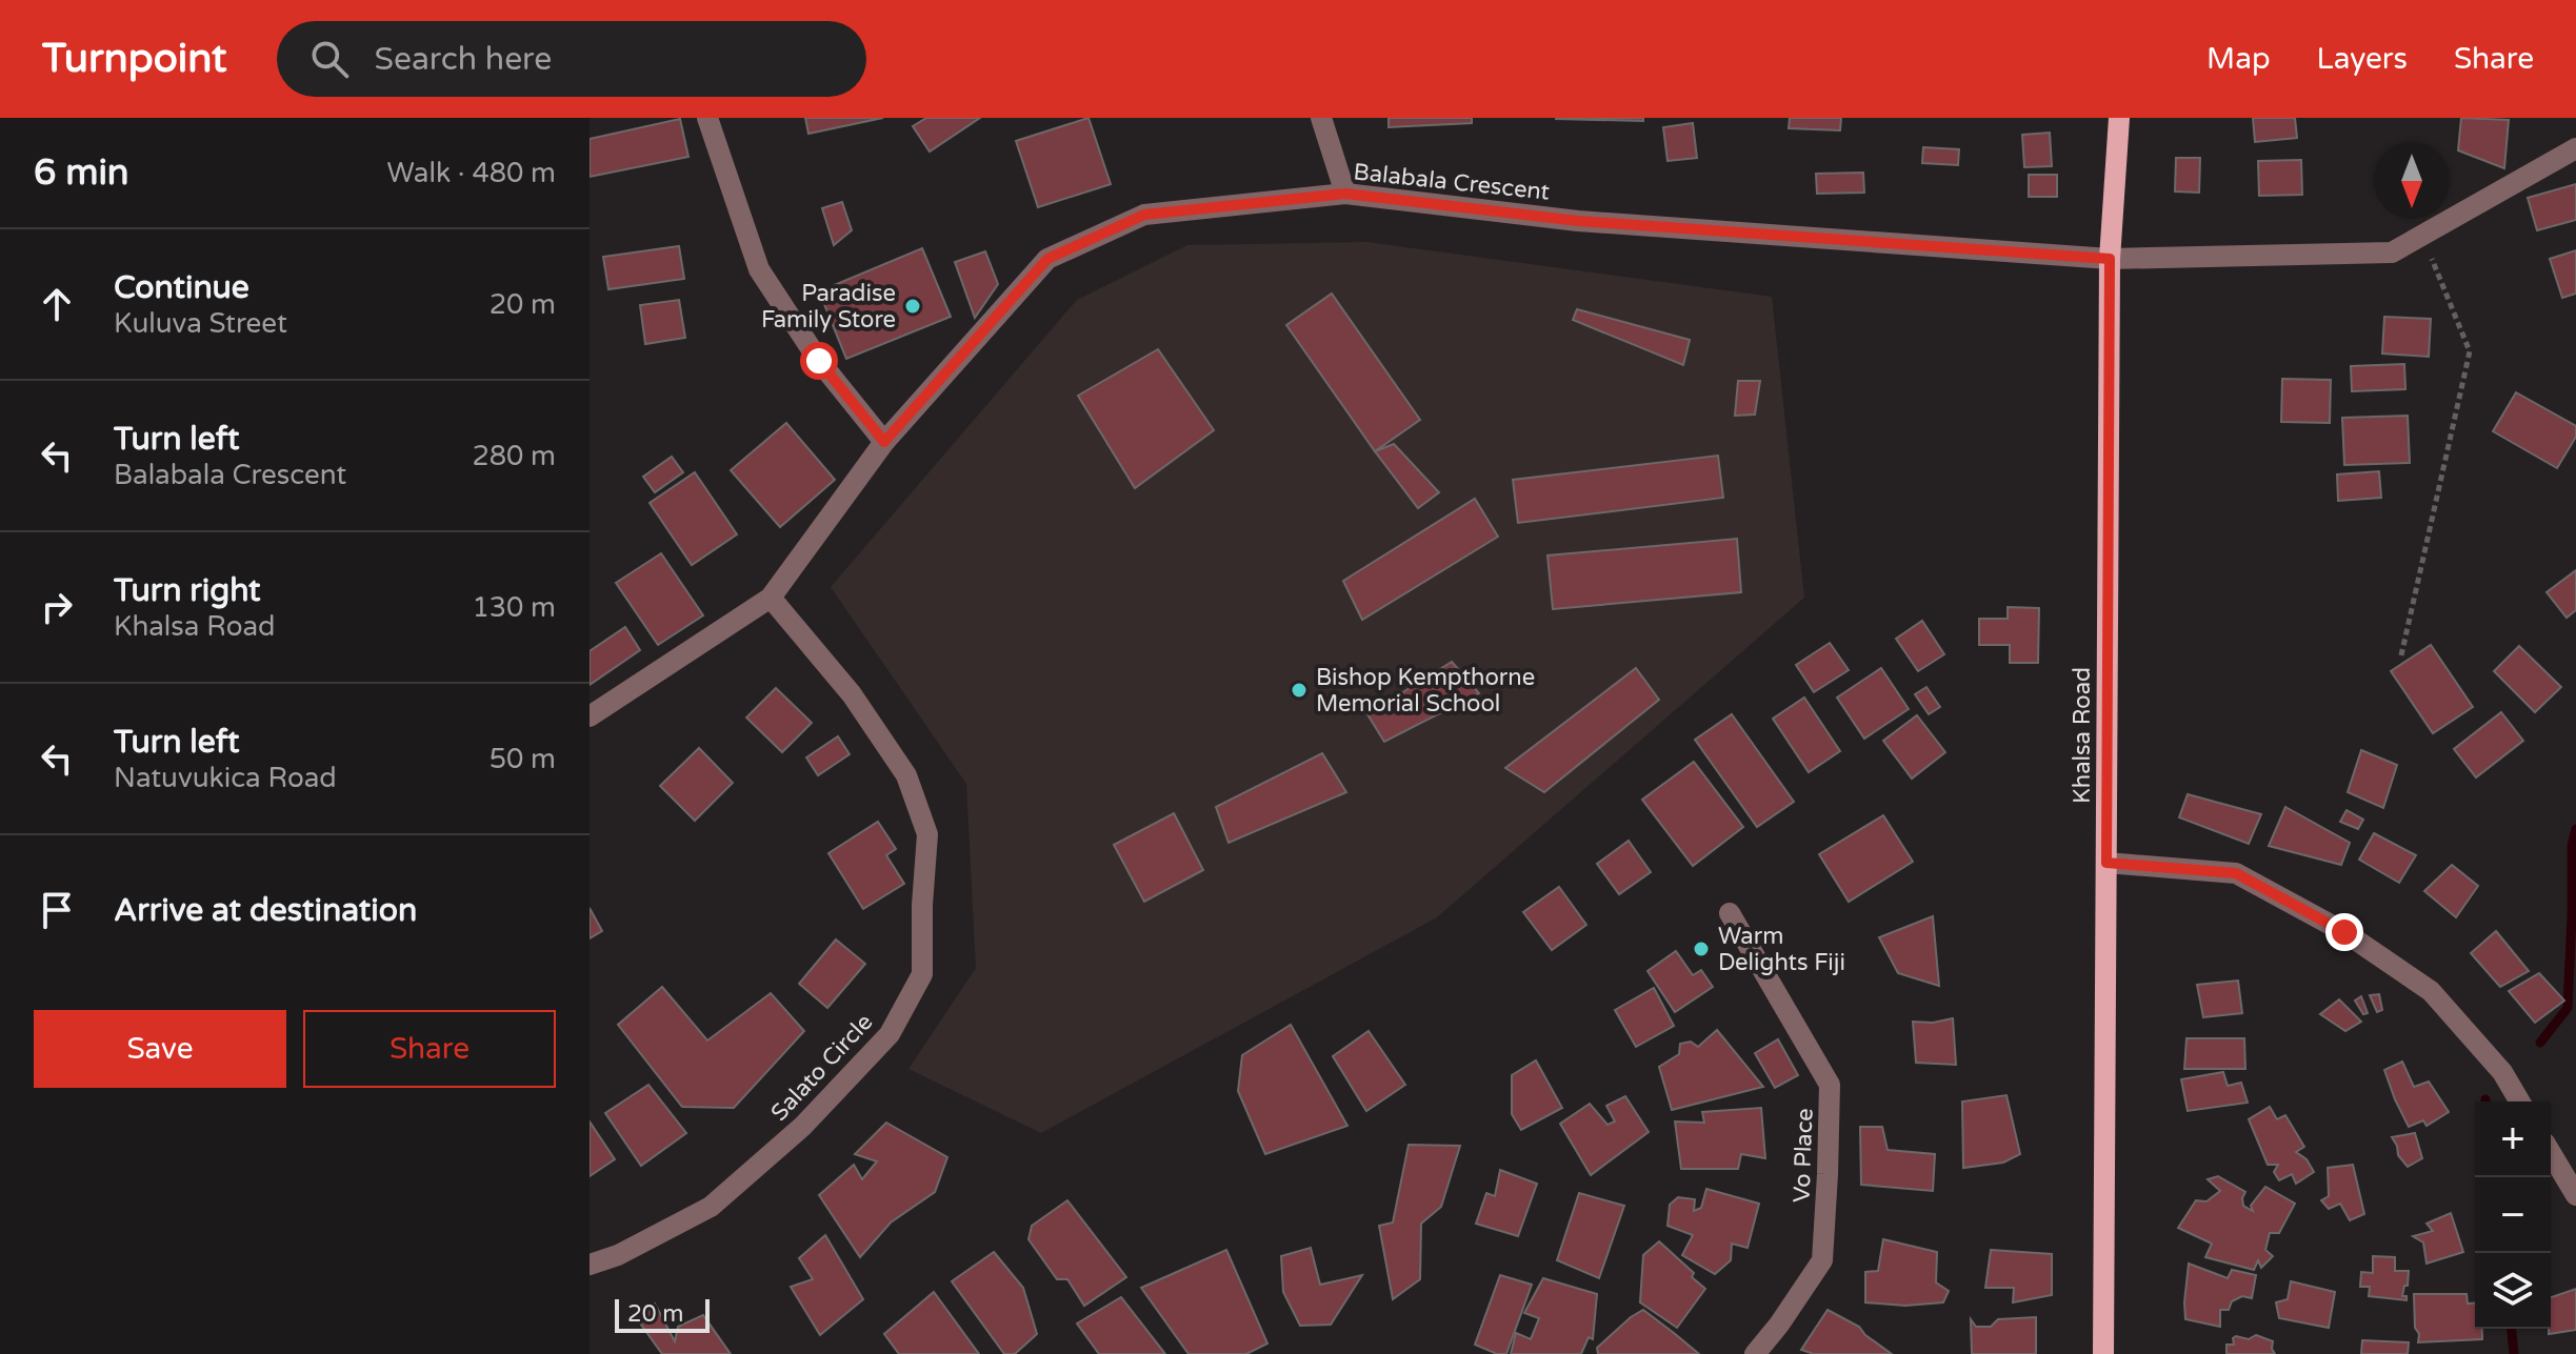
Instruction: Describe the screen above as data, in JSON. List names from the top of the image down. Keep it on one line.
{"streets":{"main road":["Khalsa Road"],"street":["Balabala Crescent","Salato Circle","Vo Place"]},"crossings":[["Balabala Crescent","Khalsa Road"],["Balabala Crescent","Salato Circle"]],"places":["Paradise Family Store","Bishop Kempthorne Memorial School","Warm Delights Fiji"],"scale_bar":"20 m","north":"bottom","page":{"header":"Turnpoint","search":"Search here","nav":["Map","Layers","Share"],"heading":["6 min","Walk · 480 m"],"list":[["Continue","Kuluva Street","20 m"],["Turn left","Balabala Crescent","280 m"],["Turn right","Khalsa Road","130 m"],["Turn left","Natuvukica Road","50 m"],"Arrive at destination"],"buttons":["Save","Share"],"map_buttons":["+","−"],"scale":"20 m"}}
